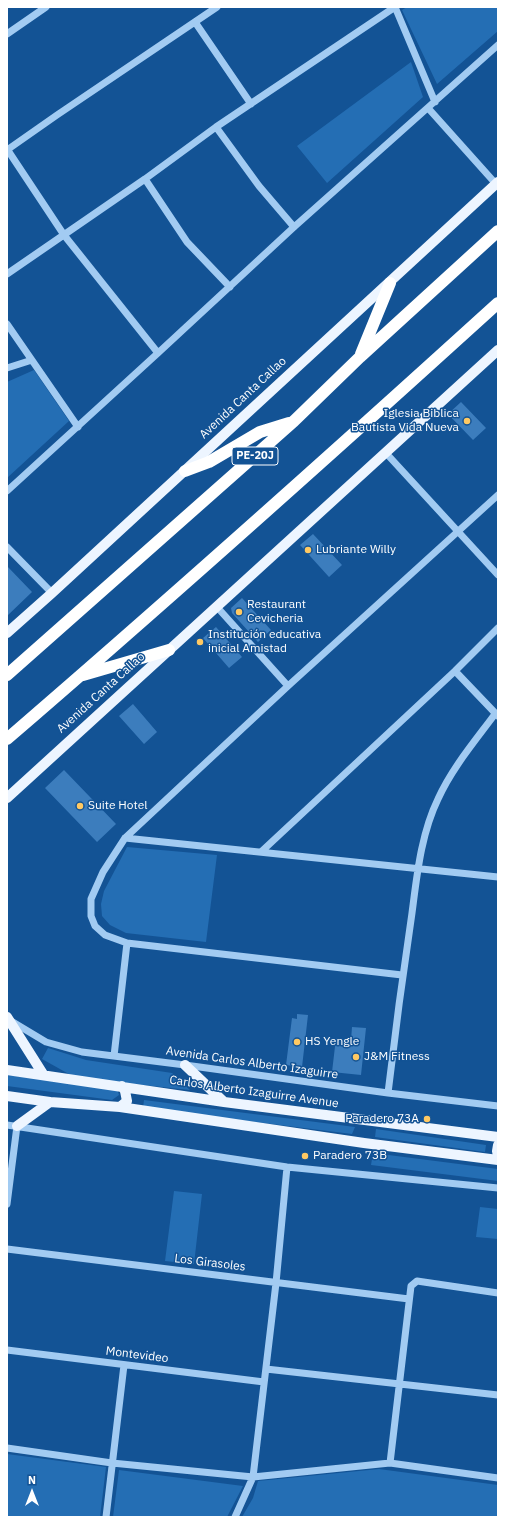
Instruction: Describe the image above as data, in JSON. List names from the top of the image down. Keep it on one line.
{"streets":{"highway":["PE-20J"],"main road":["Avenida Canta Callao","Carlos Alberto Izaguirre Avenue"],"street":["Avenida Carlos Alberto Izaguirre","Los Girasoles","Montevideo"]},"places":["Iglesia Biblica Bautista Vida Nueva","Lubriante Willy","Restaurant Cevicheria","Institución educativa inicial Amistad","Suite Hotel","HS Yengle","J&M Fitness","Paradero 73A","Paradero 73B"],"north":"top"}
